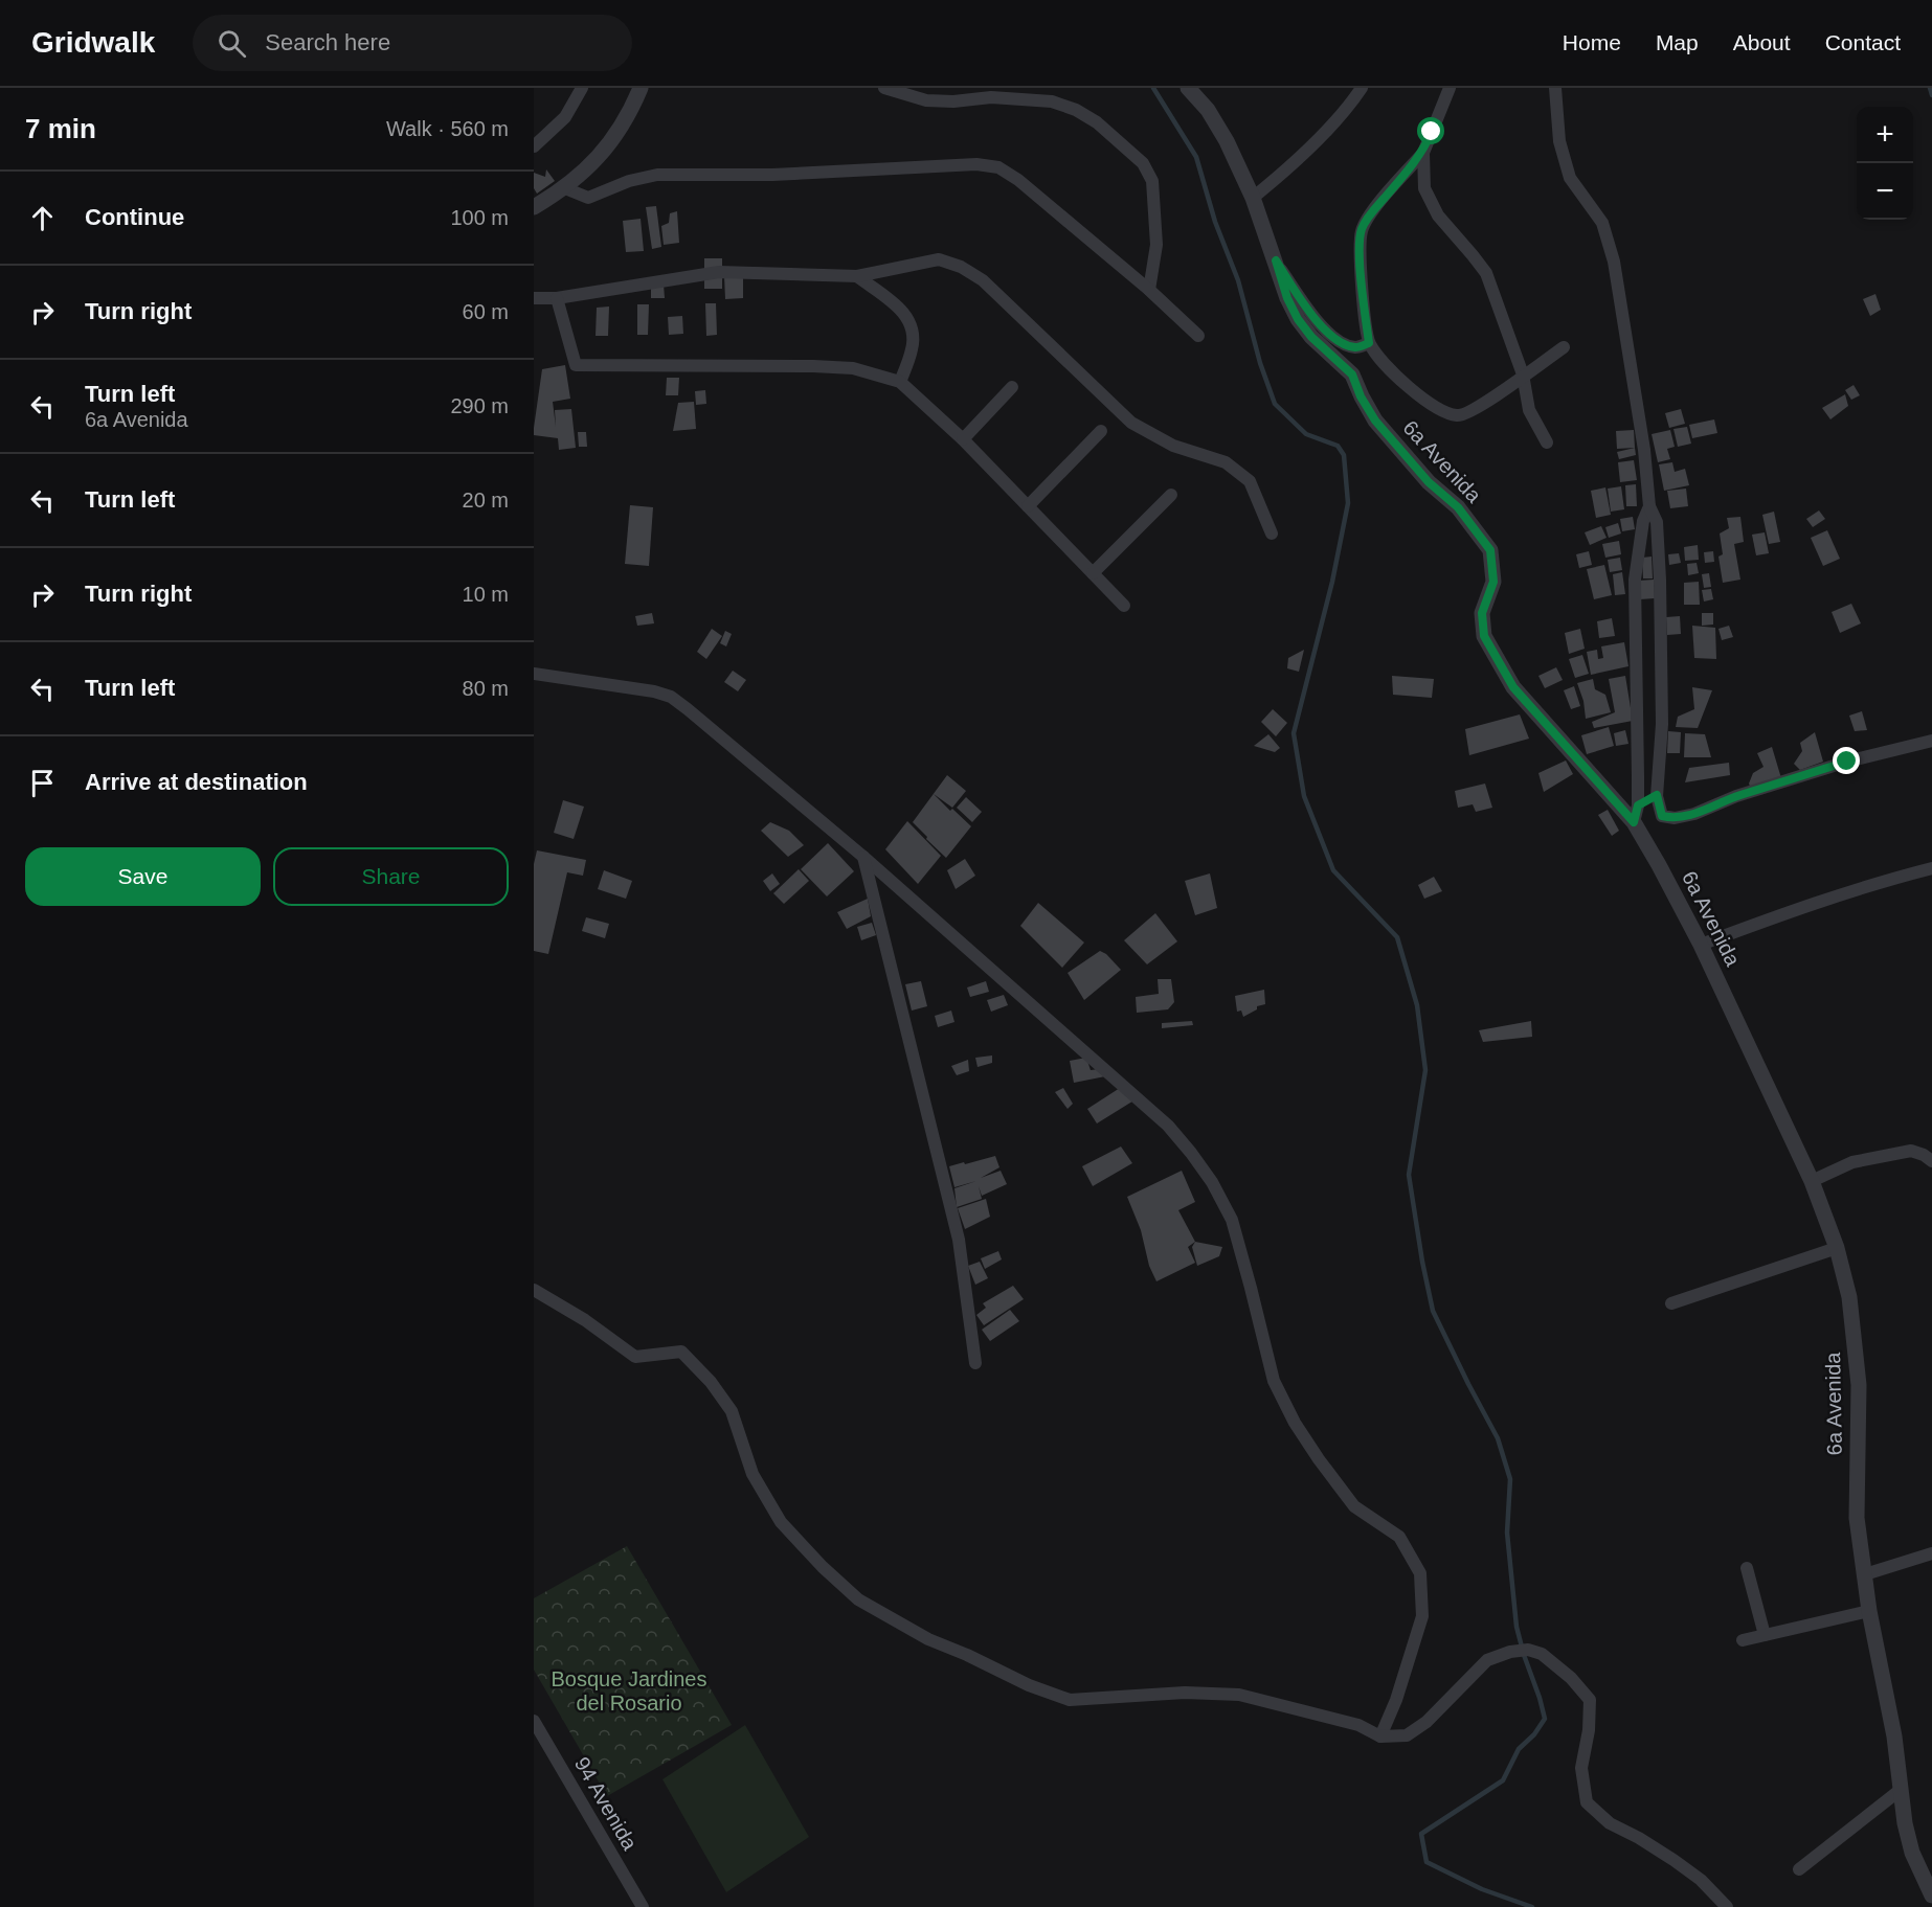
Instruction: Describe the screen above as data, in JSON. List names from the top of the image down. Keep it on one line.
{"streets":{"street":["6a Avenida","94 Avenida"]},"parks":["Bosque Jardines del Rosario"],"page":{"header":"Gridwalk","search":"Search here","nav":["Home","Map","About","Contact"],"heading":["7 min","Walk · 560 m"],"map_buttons":["+","−"],"list":[["Continue","100 m"],["Turn right","60 m"],["Turn left","6a Avenida","290 m"],["Turn left","20 m"],["Turn right","10 m"],["Turn left","80 m"],"Arrive at destination"],"buttons":["Save","Share"]}}
